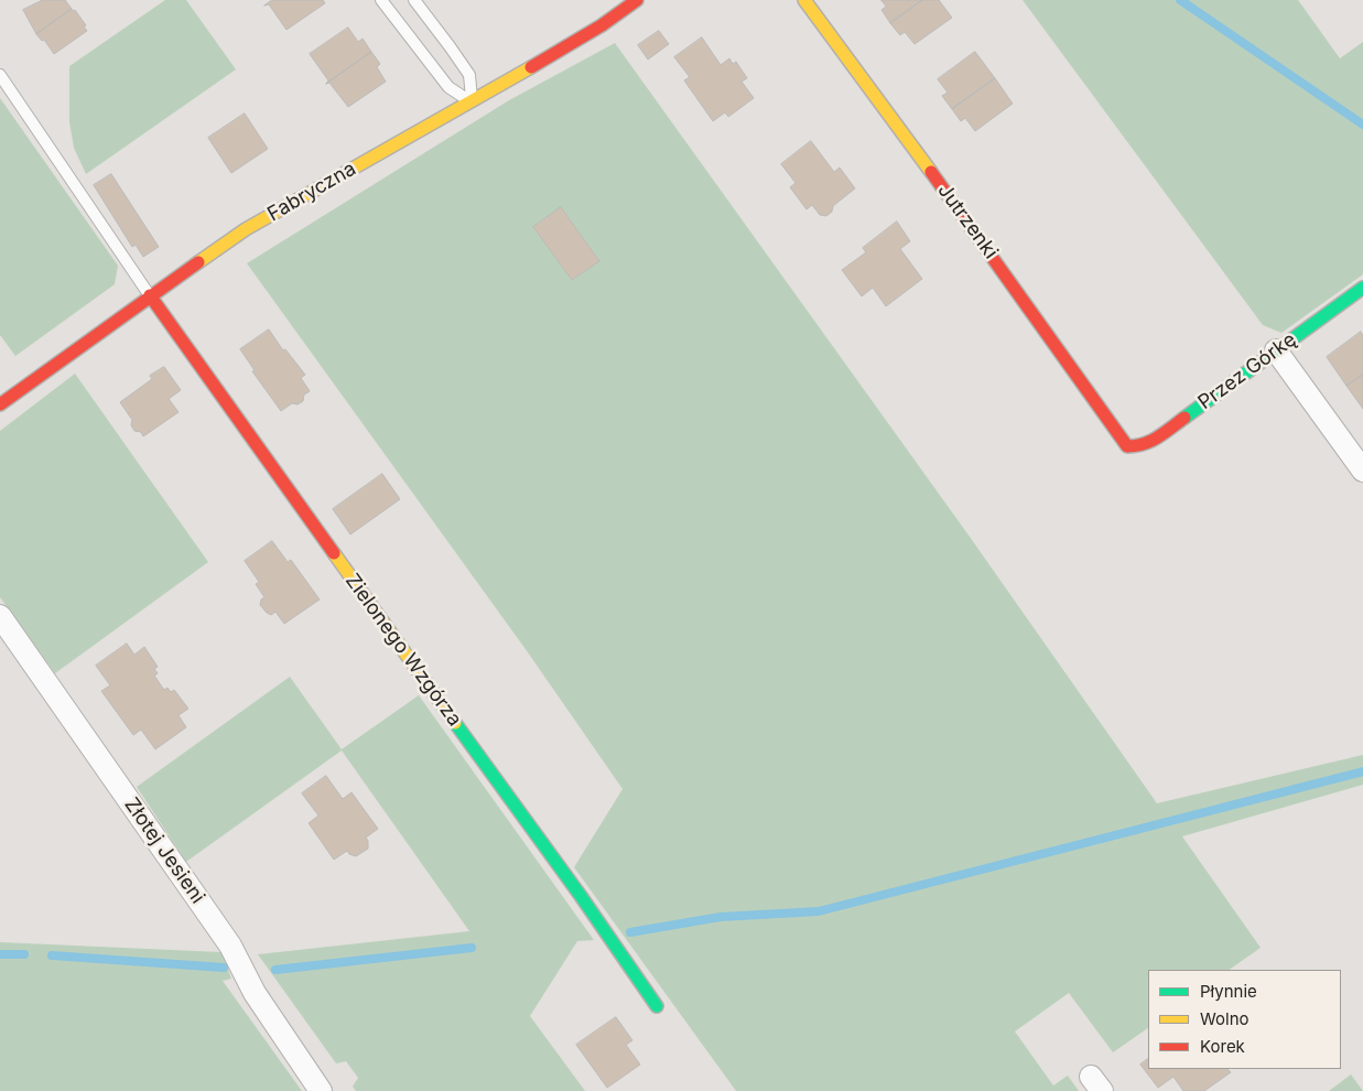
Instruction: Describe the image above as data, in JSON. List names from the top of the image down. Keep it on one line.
{"streets":{"street":["Fabryczna","Jutrzenki","Przez Górkę","Zielonego Wzgórza","Złotej Jesieni"]},"crossings":[["Fabryczna","Zielonego Wzgórza"],["Jutrzenki","Przez Górkę"]],"legend":["Płynnie","Wolno","Korek"]}
